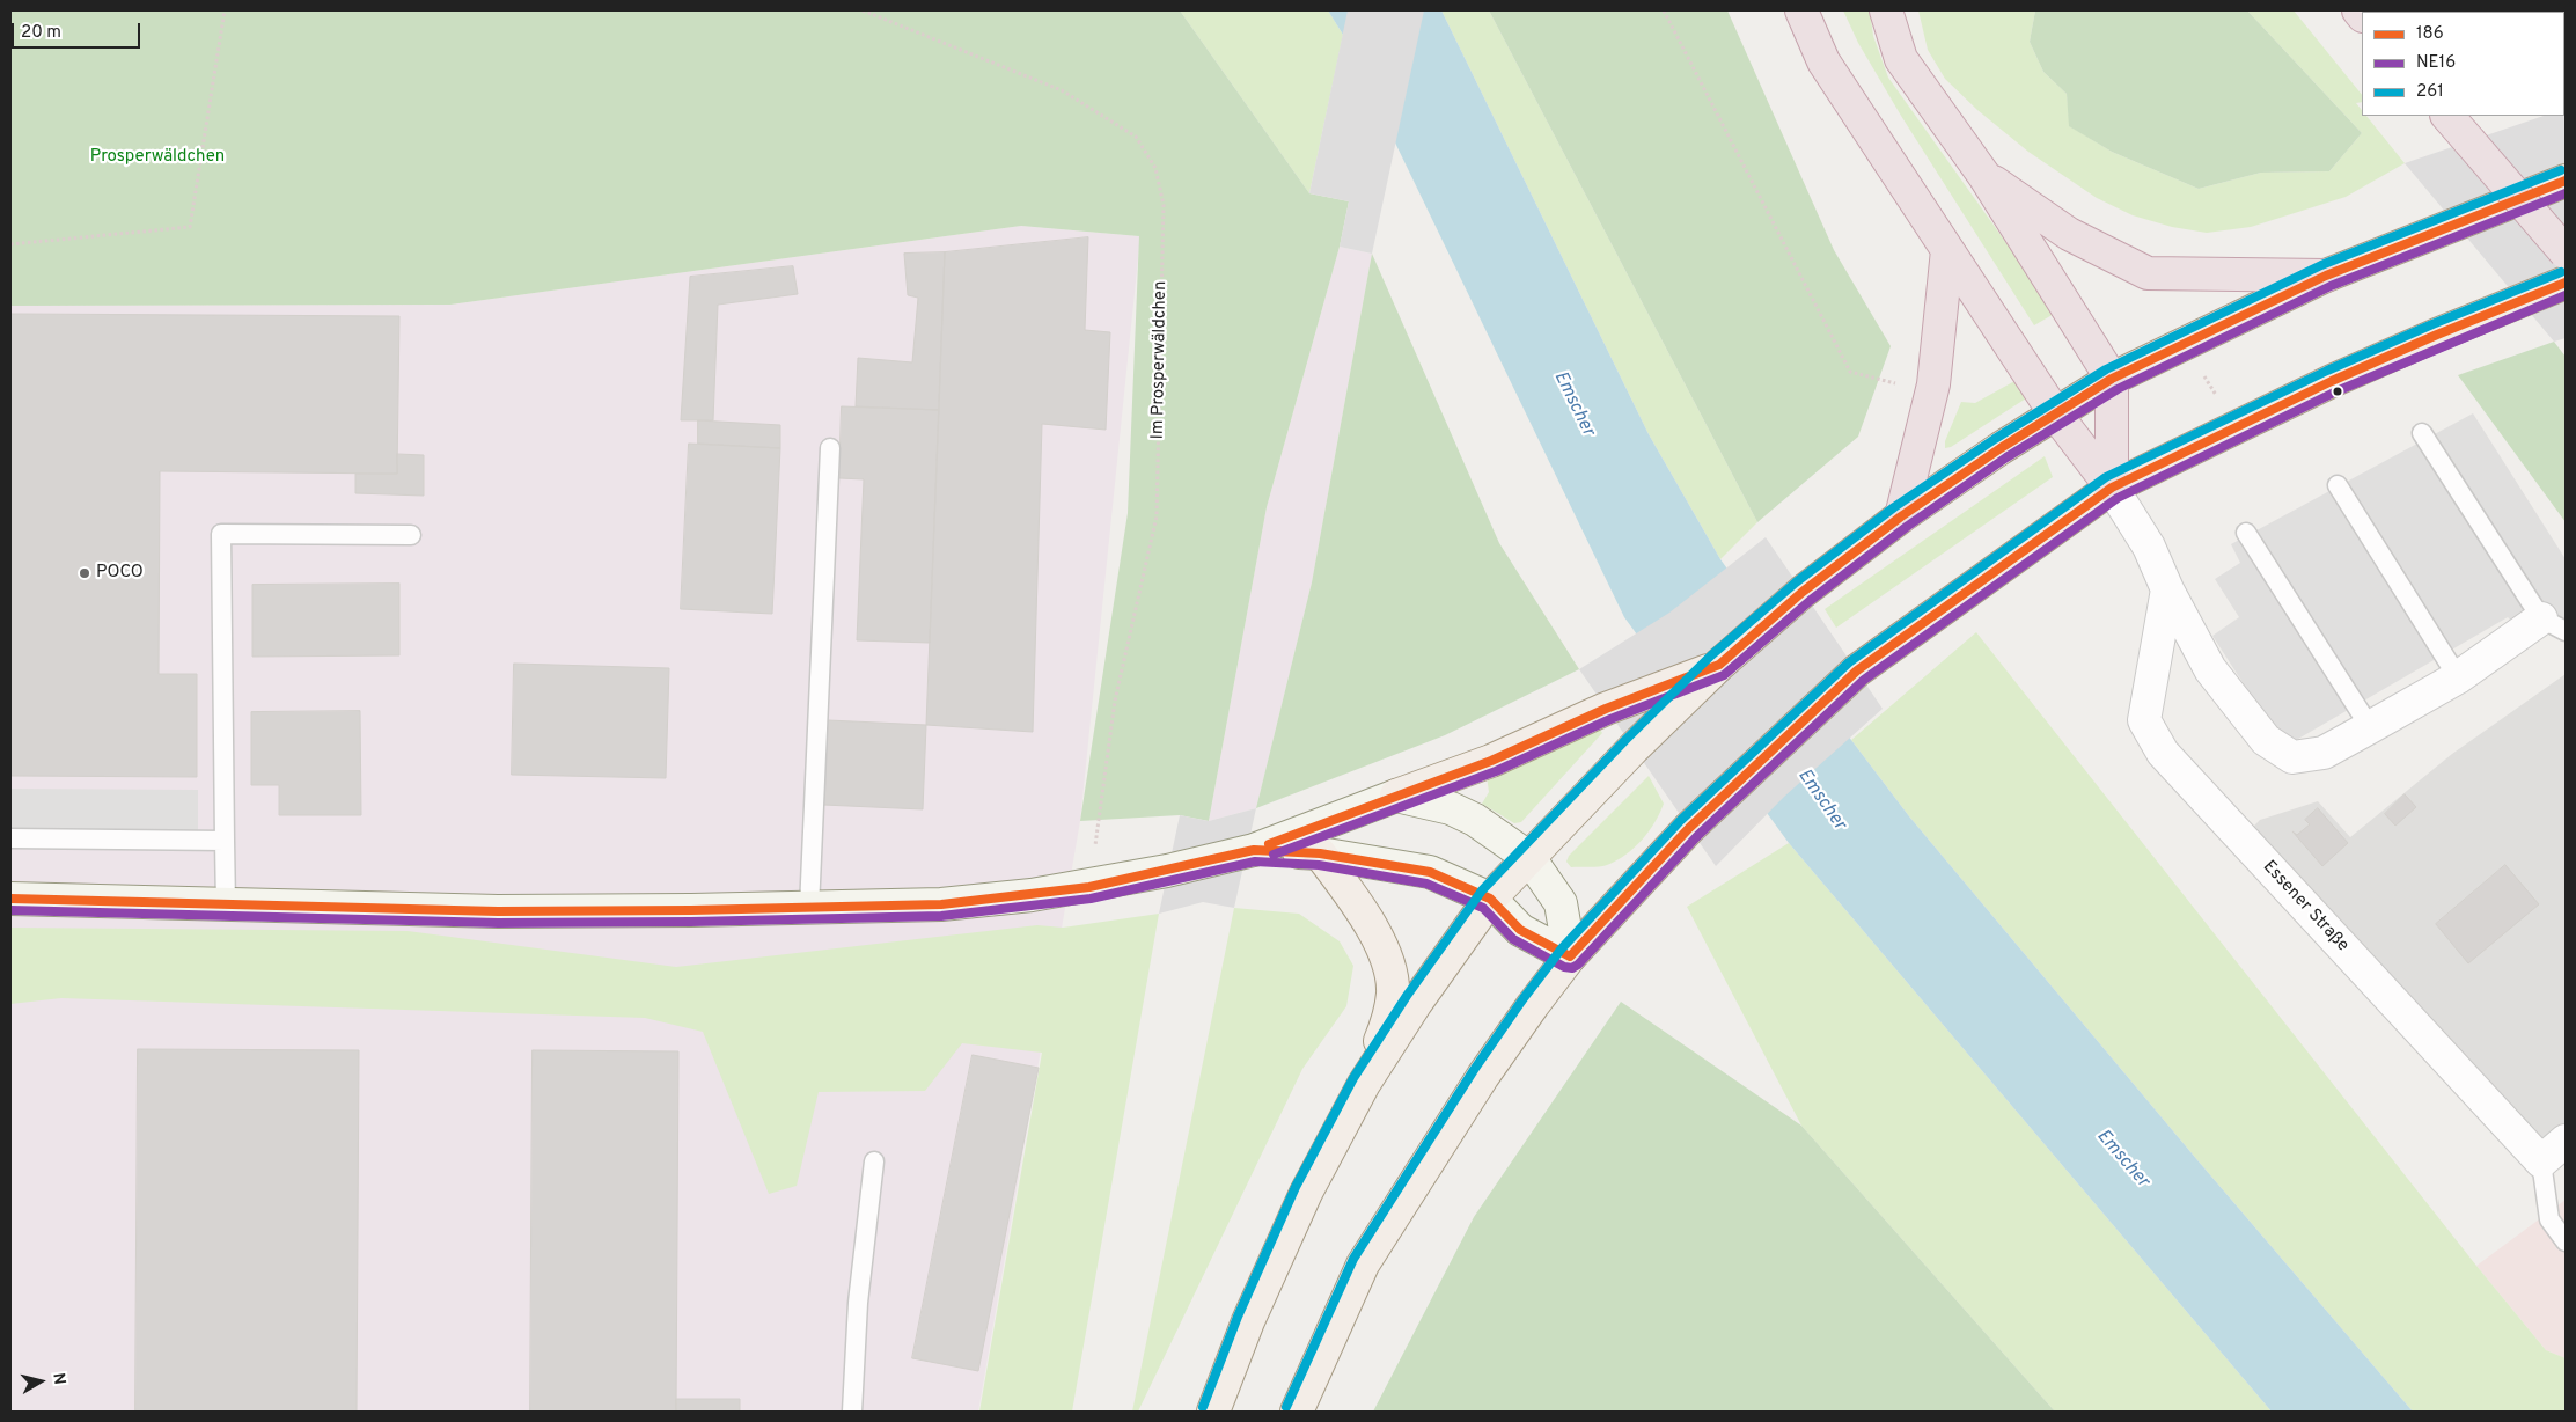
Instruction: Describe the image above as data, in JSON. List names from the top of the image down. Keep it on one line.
{"streets":{"street":["Essener Straße"],"path":["Im Prosperwäldchen"]},"water":["Emscher"],"parks":["Prosperwäldchen"],"places":["POCO"],"lines":["transit line 261","transit line 186","transit line NE16"],"legend":["186","NE16","261"],"scale_bar":"20 m","north":"right"}
